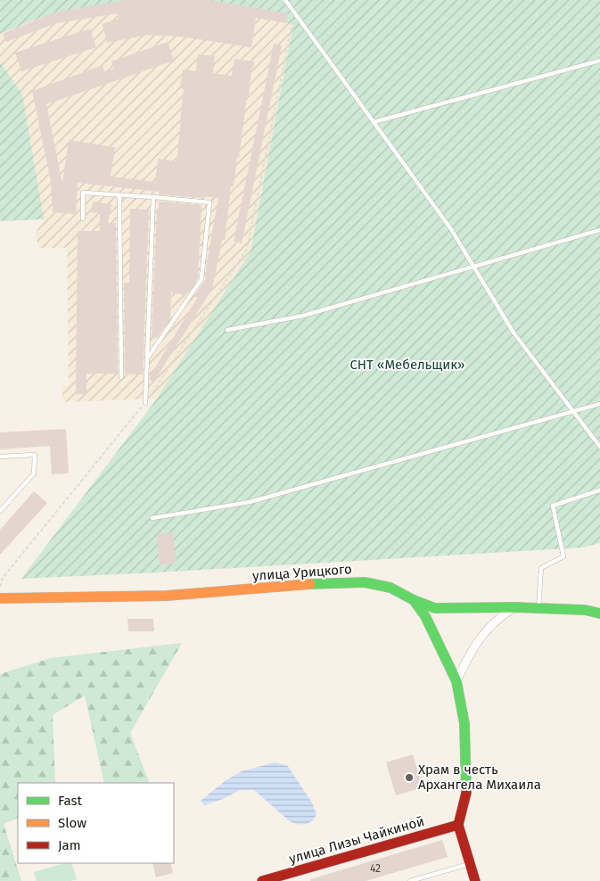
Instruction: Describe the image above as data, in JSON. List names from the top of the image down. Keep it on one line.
{"streets":{"street":["улица Урицкого","улица Лизы Чайкиной"]},"parks":["СНТ «Мебельщик»"],"places":["Храм в честь Архангела Михаила"],"house_numbers":["42"],"legend":["Fast","Slow","Jam"]}
